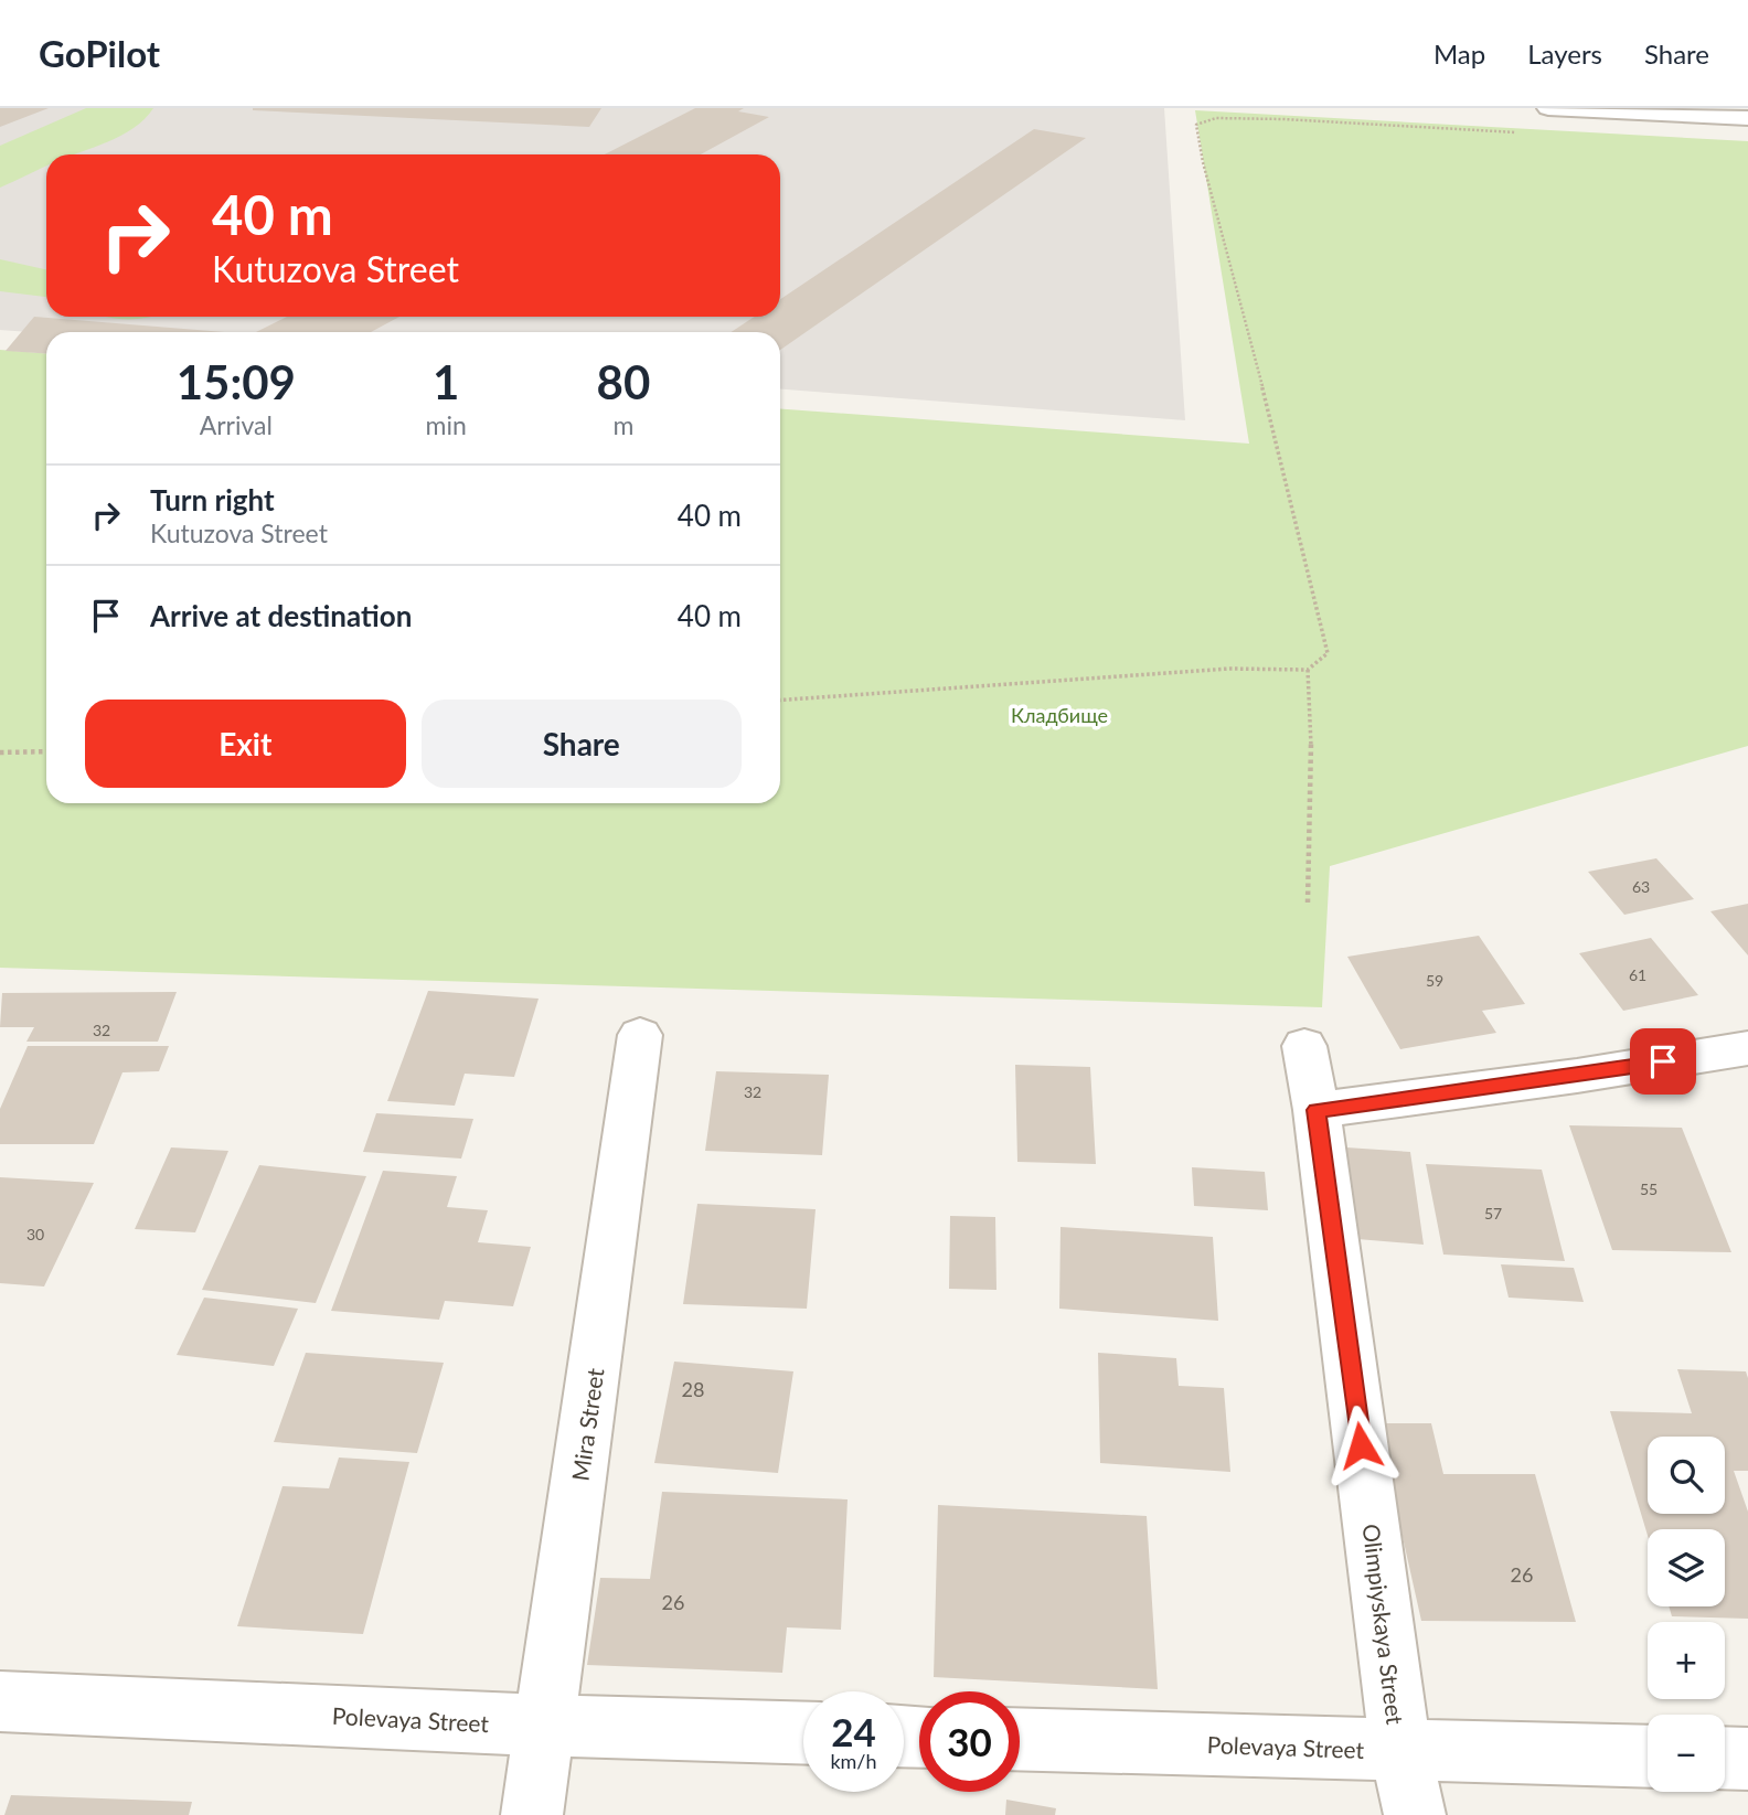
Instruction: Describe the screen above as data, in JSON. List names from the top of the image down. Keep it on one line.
{"streets":{"street":["Mira Street","Olimpiyskaya Street","Polevaya Street"]},"crossings":[["Mira Street","Polevaya Street"],["Olimpiyskaya Street","Polevaya Street"]],"parks":["Кладбище"],"house_numbers":["63","61","59","32","32","55","57","30","28","26","26"],"page":{"header":"GoPilot","nav":["Map","Layers","Share"],"turn":["40 m","Kutuzova Street"],"eta":["15:09","Arrival","1","min","80","m"],"list":[{"name":"Turn right","note":"Kutuzova Street","value":"40 m"},{"name":"Arrive at destination","value":"40 m"}],"buttons":["Exit","Share"],"map_buttons":["+","−"],"speed":"24 km/h","limit":"30"}}
